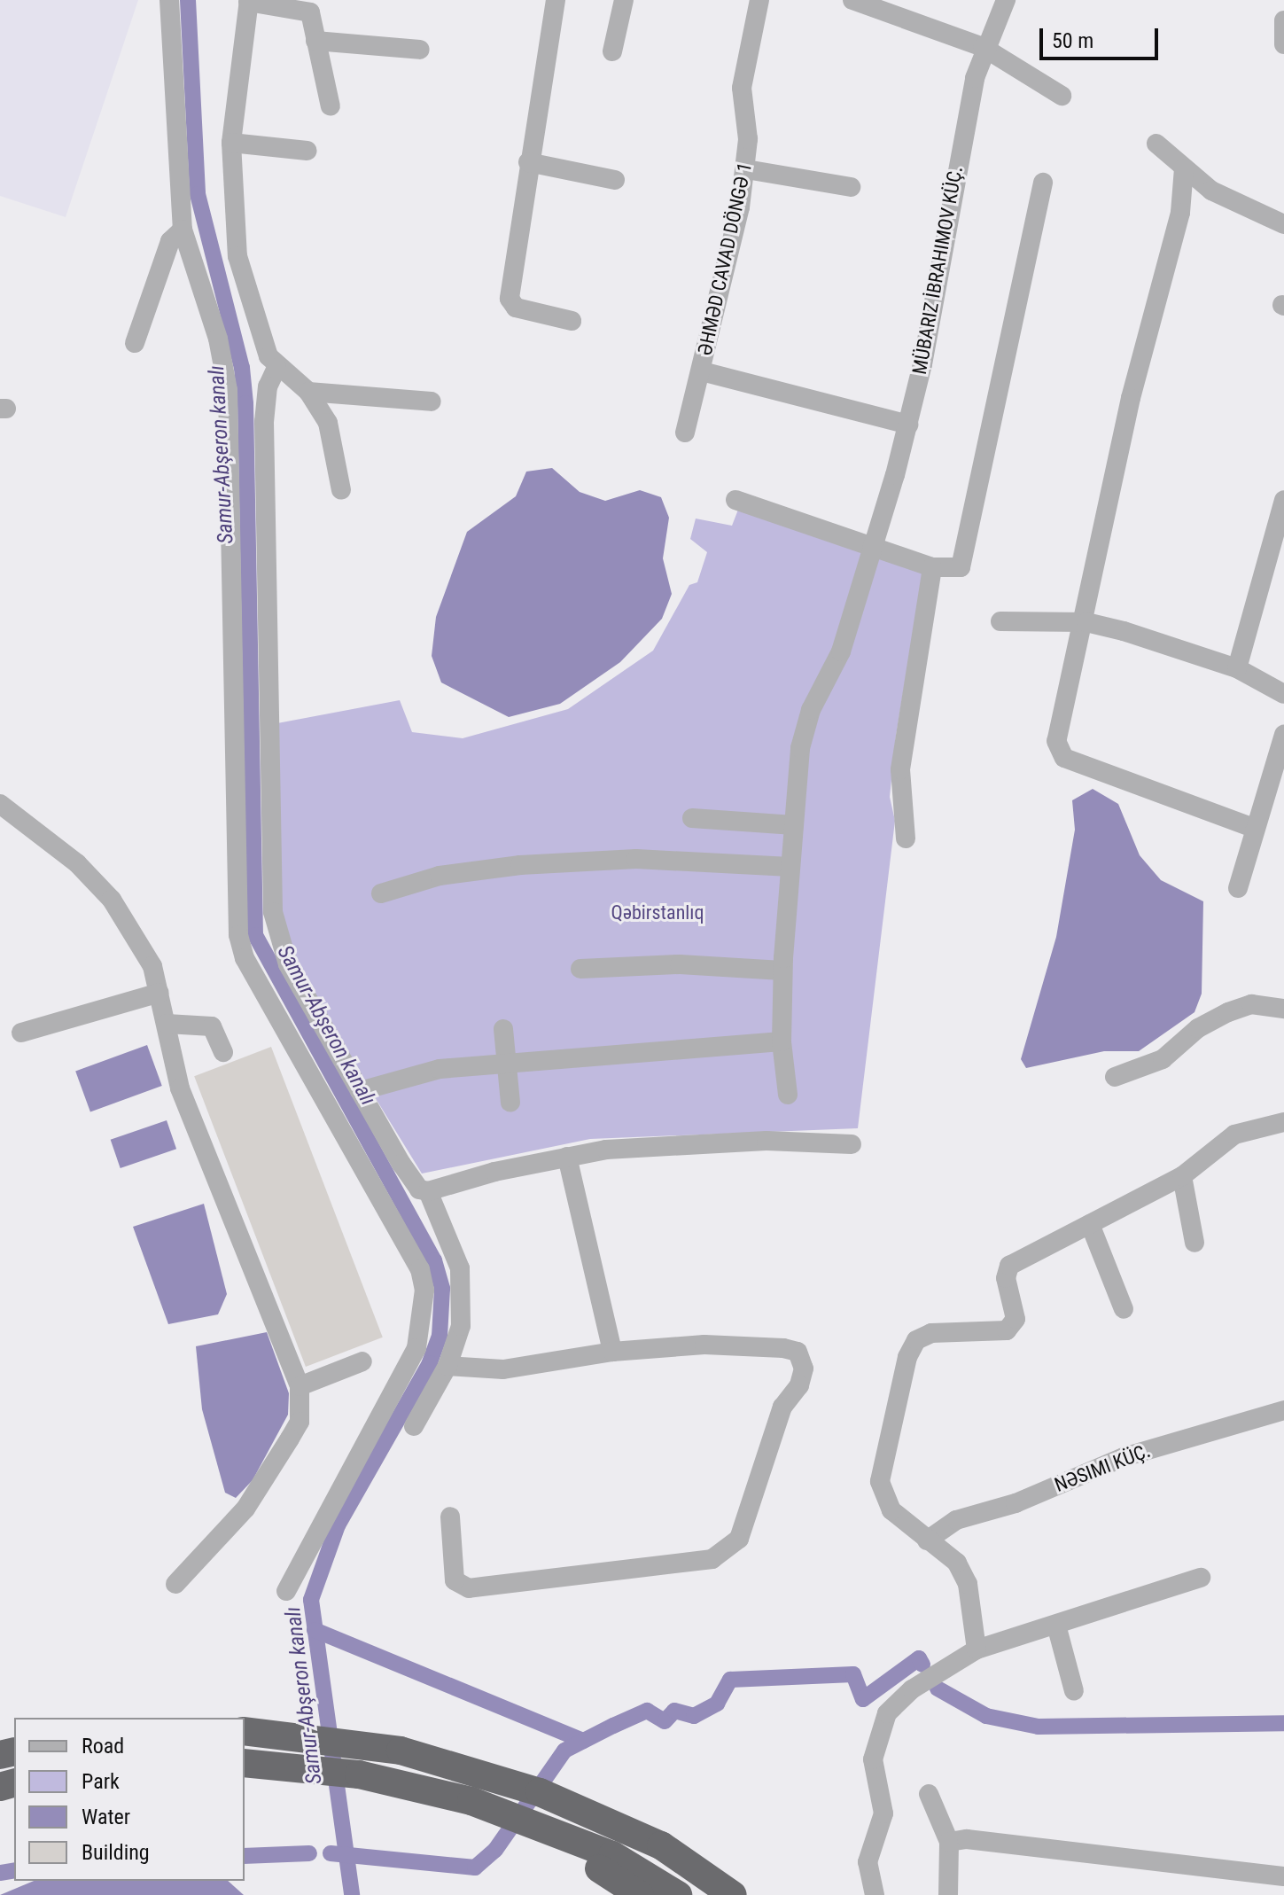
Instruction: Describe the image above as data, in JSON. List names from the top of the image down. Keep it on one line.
{"streets":{"street":["ƏHMƏD CAVAD DÖNGƏ 1","MÜBARIZ İBRAHIMOV KÜÇ.","NƏSIMI KÜÇ."]},"water":["Samur-Abşeron kanalı"],"parks":["Qəbirstanlıq"],"legend":["Road","Park","Water","Building"],"scale_bar":"50 m"}
